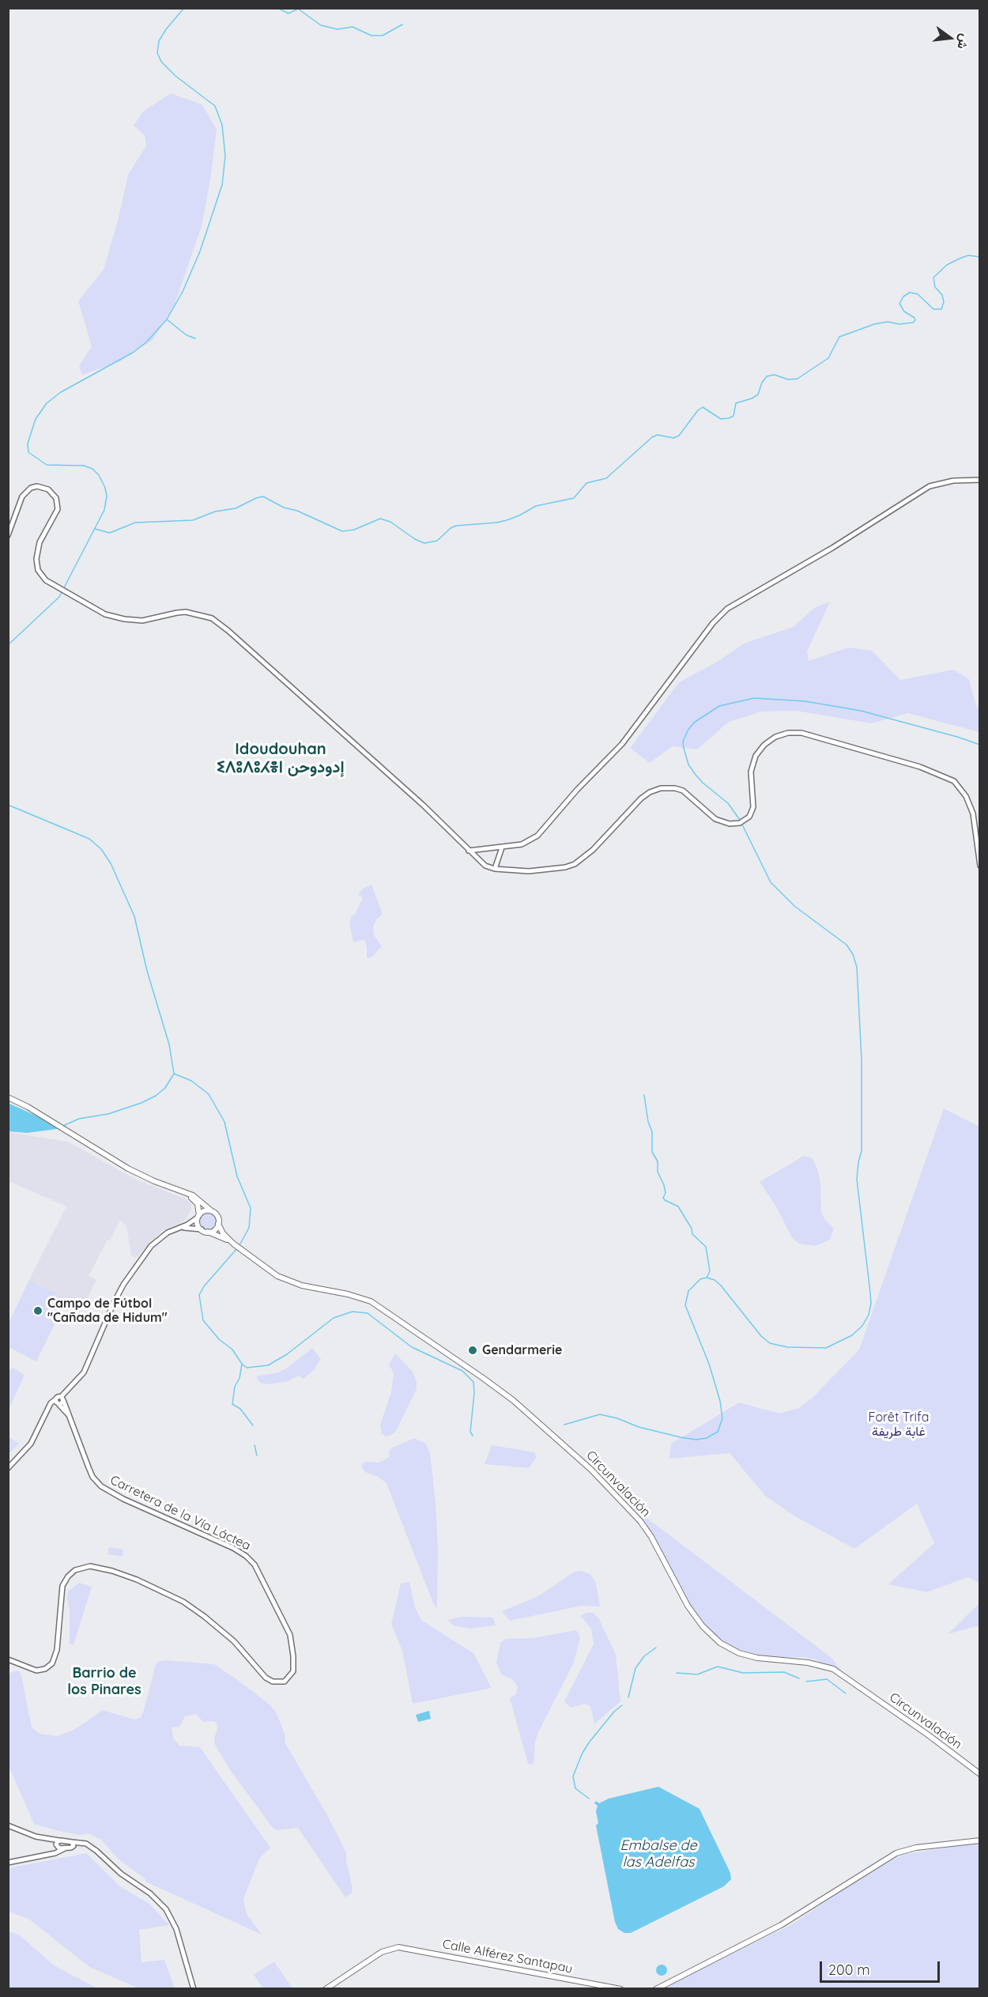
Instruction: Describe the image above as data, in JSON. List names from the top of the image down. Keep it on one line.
{"streets":{"main road":["Circunvalación","Calle Alférez Santapau"],"street":["Carretera de la Vía Láctea"]},"districts":["Idoudouhan ⵉⴷⵓⴷⵓⵃⴻⵏ إدودوحن","Barrio de los Pinares"],"water":["Embalse de las Adelfas"],"parks":["Forêt Trifa غابة طريفة"],"places":["Campo de Fútbol \"Cañada de Hidum\"","Gendarmerie"],"scale_bar":"200 m","north":"right"}
